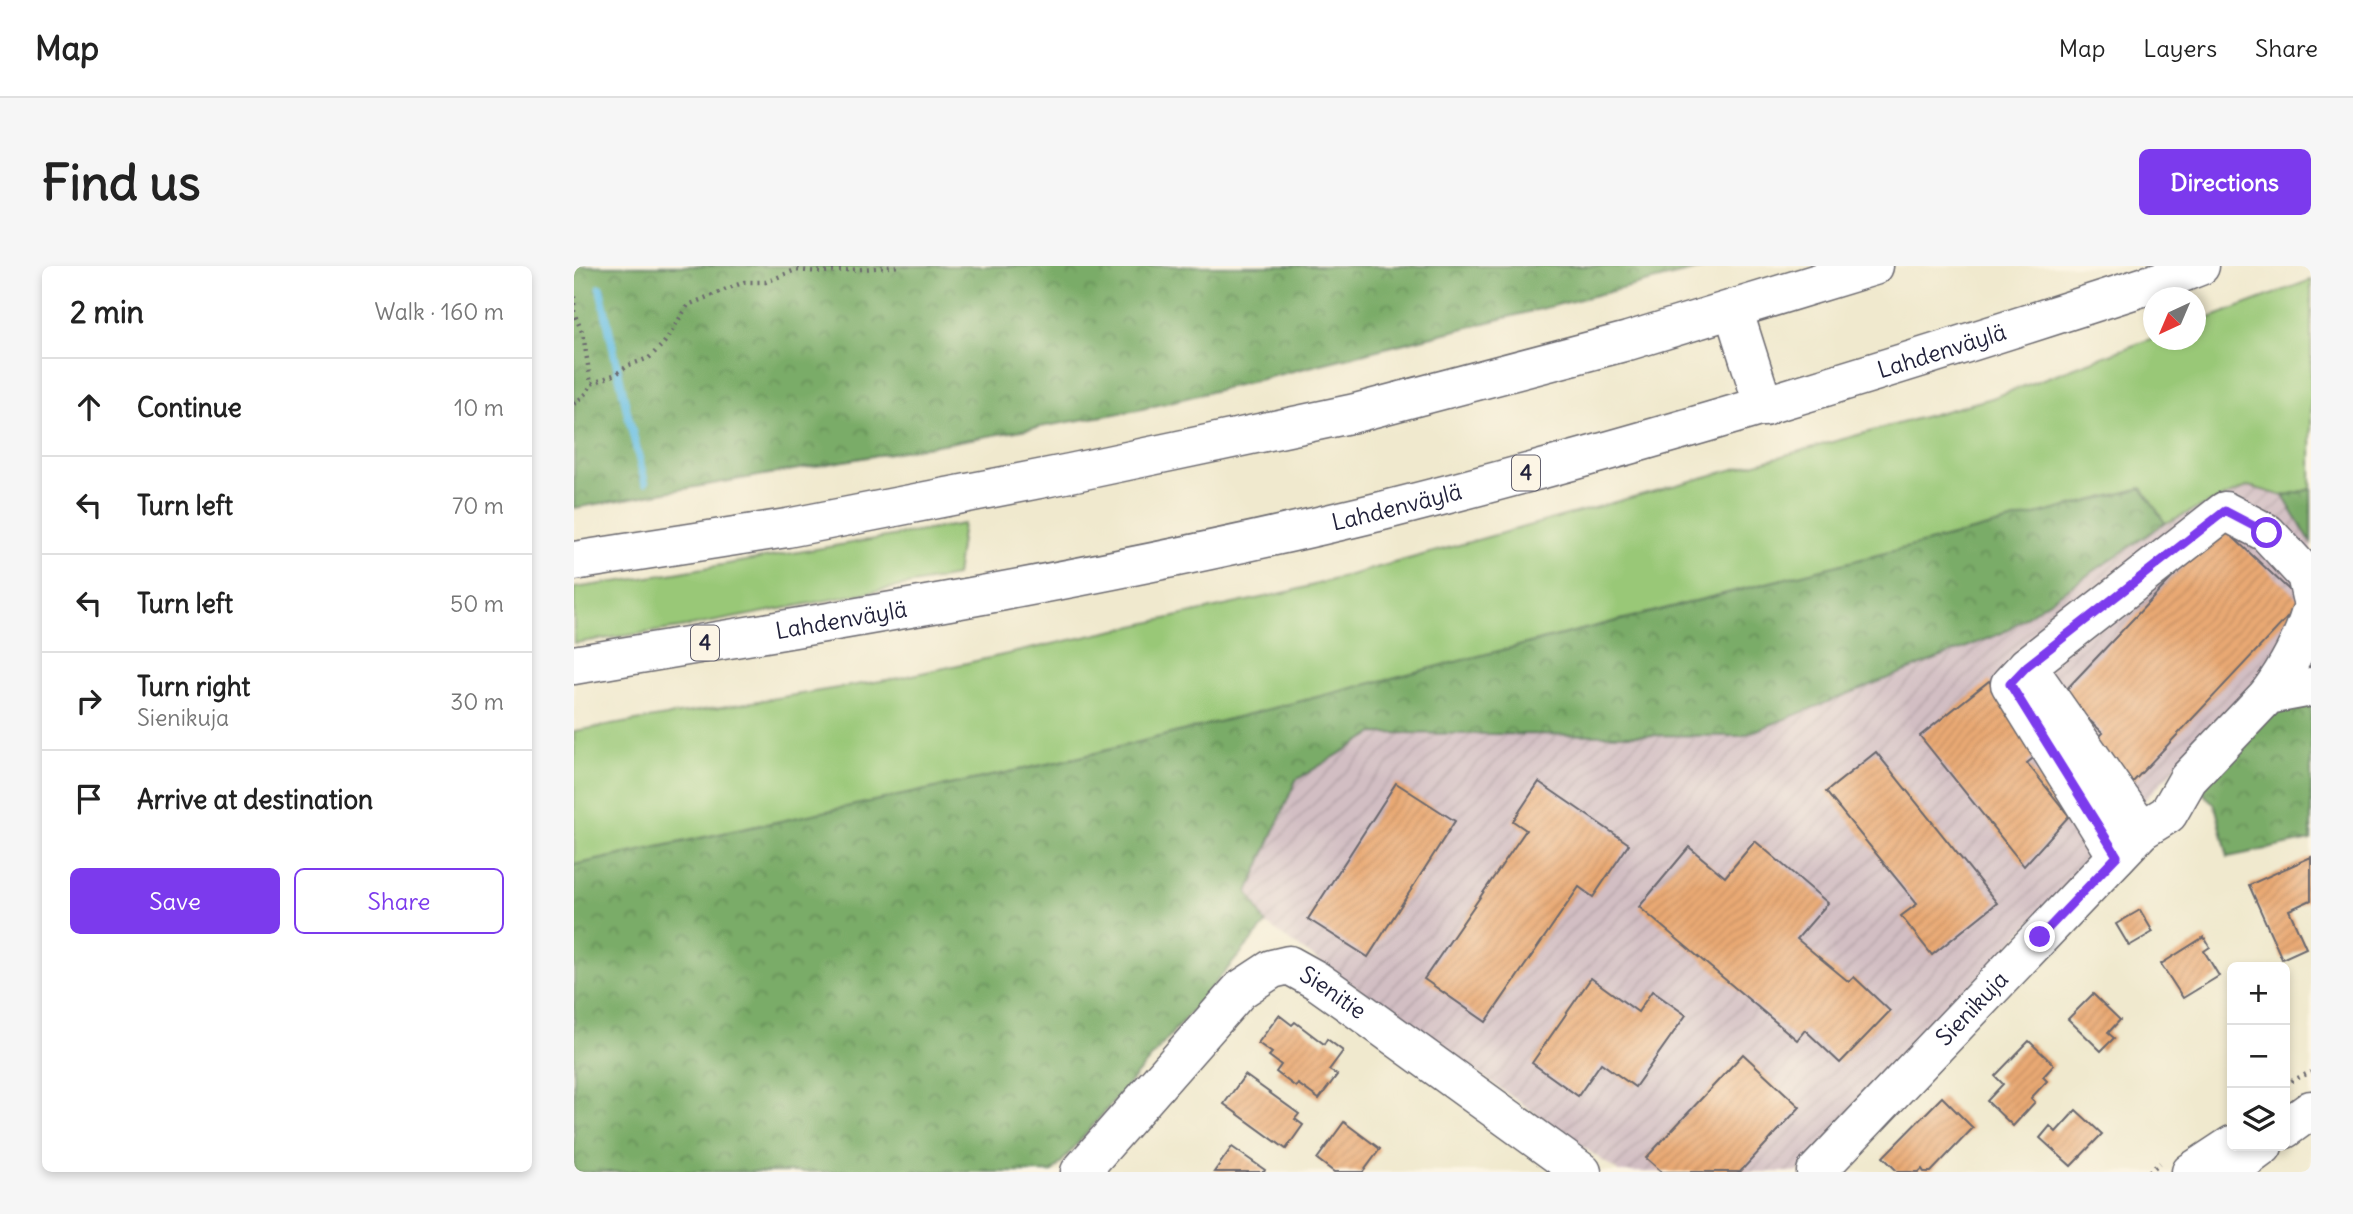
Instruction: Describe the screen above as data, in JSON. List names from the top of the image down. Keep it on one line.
{"streets":{"main road":["Lahdenväylä","4","Sienitie","Sienikuja"]},"north":"bottom left","page":{"header":"Map","nav":["Map","Layers","Share"],"buttons":["Directions",["Save","Share"]],"title":"Find us","heading":["2 min","Walk · 160 m"],"list":[["Continue","10 m"],["Turn left","70 m"],["Turn left","50 m"],["Turn right","Sienikuja","30 m"],"Arrive at destination"],"map_buttons":["+","−"]}}
